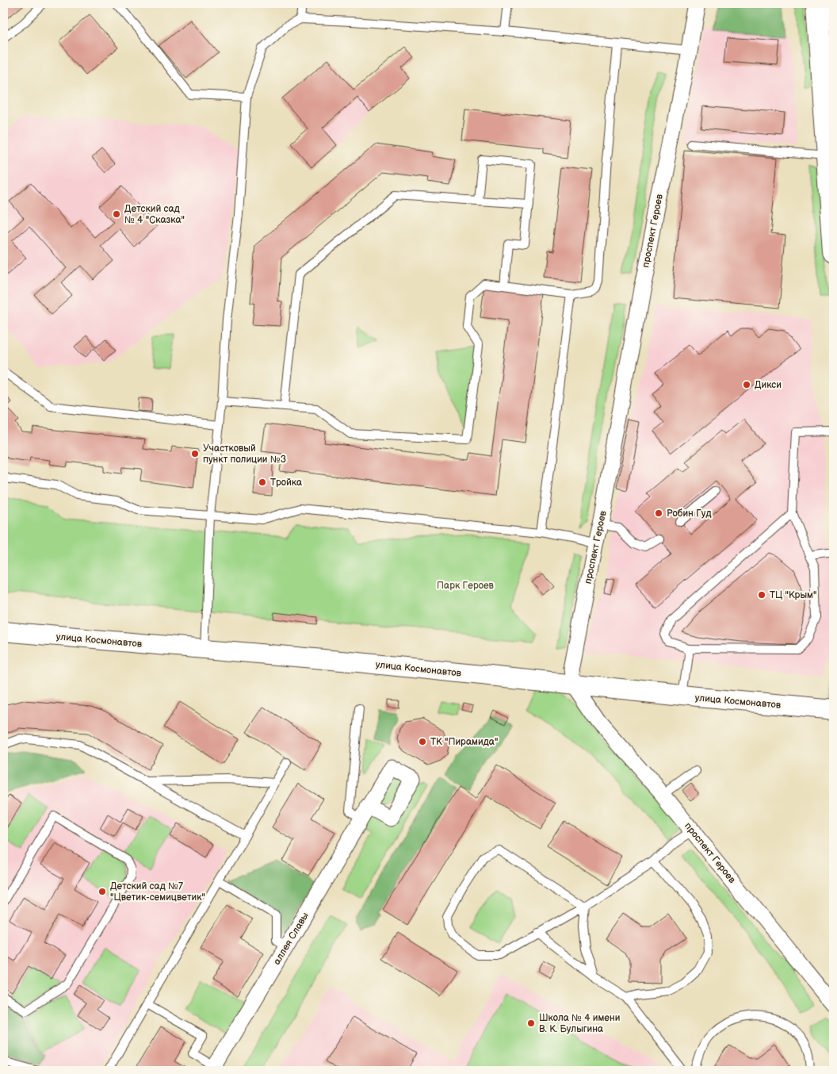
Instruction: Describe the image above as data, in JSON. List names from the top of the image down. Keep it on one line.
{"streets":{"street":["проспект Героев","улица Космонавтов","аллея Славы"]},"crossings":[["проспект Героев","улица Космонавтов"]],"parks":["Парк Героев"],"places":["Детский сад № 4 \"Сказка\"","Дикси","Участковый пункт полиции №3","Тройка","Робин Гуд","ТЦ \"Крым\"","ТК \"Пирамида\"","Детский сад №7 \"Цветик-семицветик\"","Школа № 4 имени В. К. Булыгина"]}
